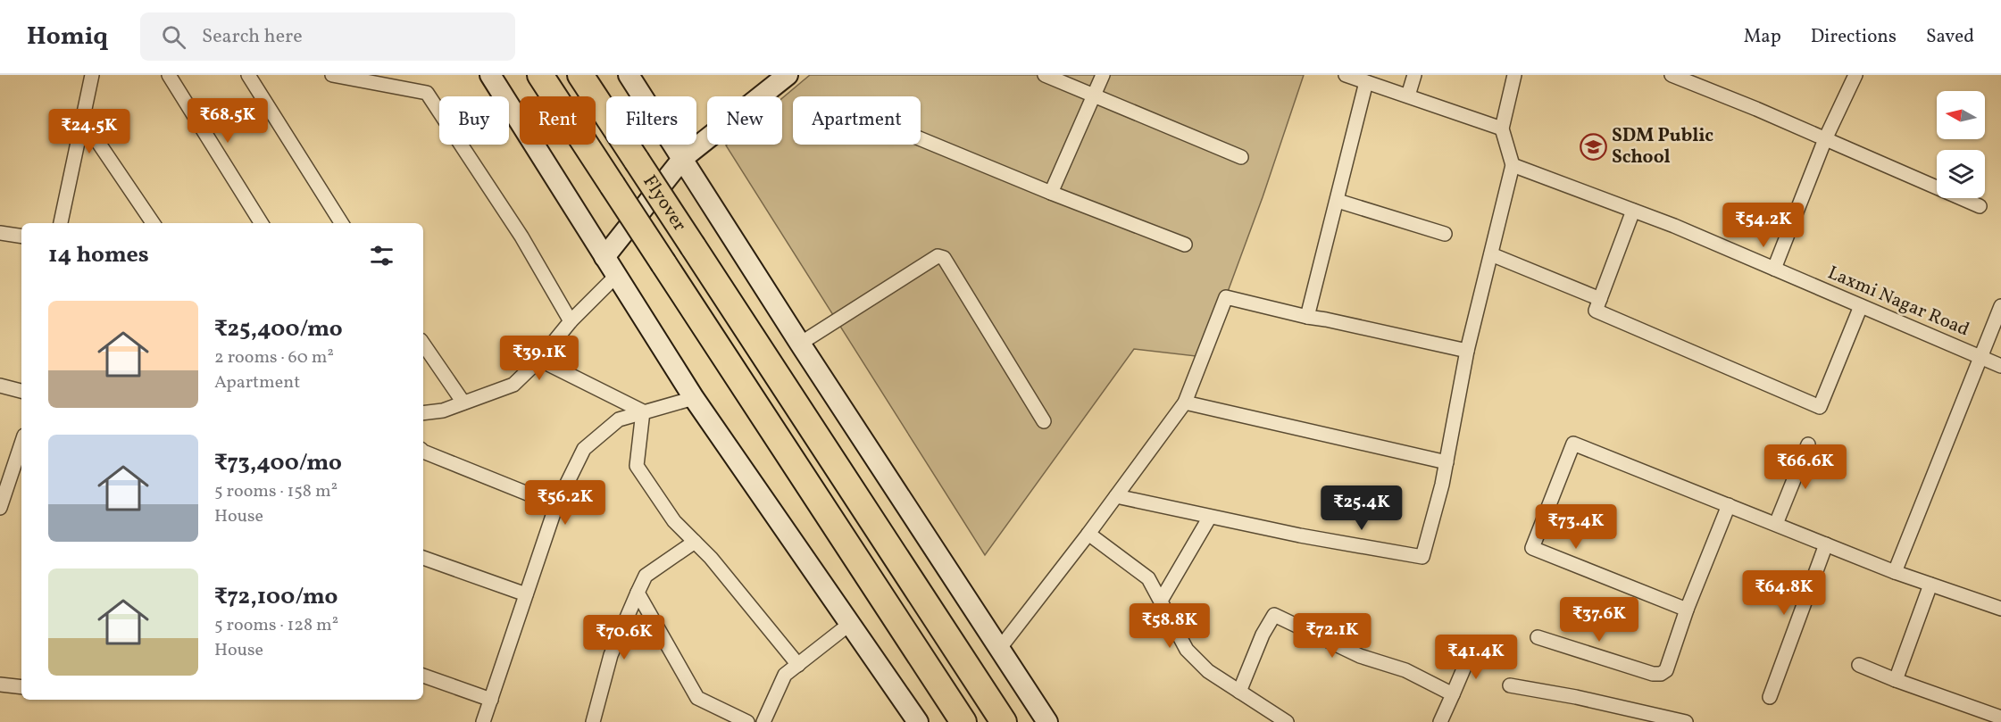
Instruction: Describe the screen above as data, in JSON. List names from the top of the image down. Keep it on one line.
{"streets":{"highway":["Flyover"],"street":["Laxmi Nagar Road"]},"places":{"school or university":["SDM Public School"]},"north":"left","page":{"header":"Homiq","search":"Search here","nav":["Map","Directions","Saved"],"chip":["Buy","Rent","Filters","New","Apartment"],"price":["₹68.5K","₹24.5K","₹54.2K","₹39.1K","₹66.6K","₹56.2K","₹25.4K","₹73.4K","₹64.8K","₹37.6K","₹58.8K","₹72.1K","₹70.6K","₹41.4K"],"heading":"14 homes","list":[{"name":"₹25,400/mo","note":"2 rooms · 60 m² · Apartment"},{"name":"₹73,400/mo","note":"5 rooms · 158 m² · House"},{"name":"₹72,100/mo","note":"5 rooms · 128 m² · House"}]}}
